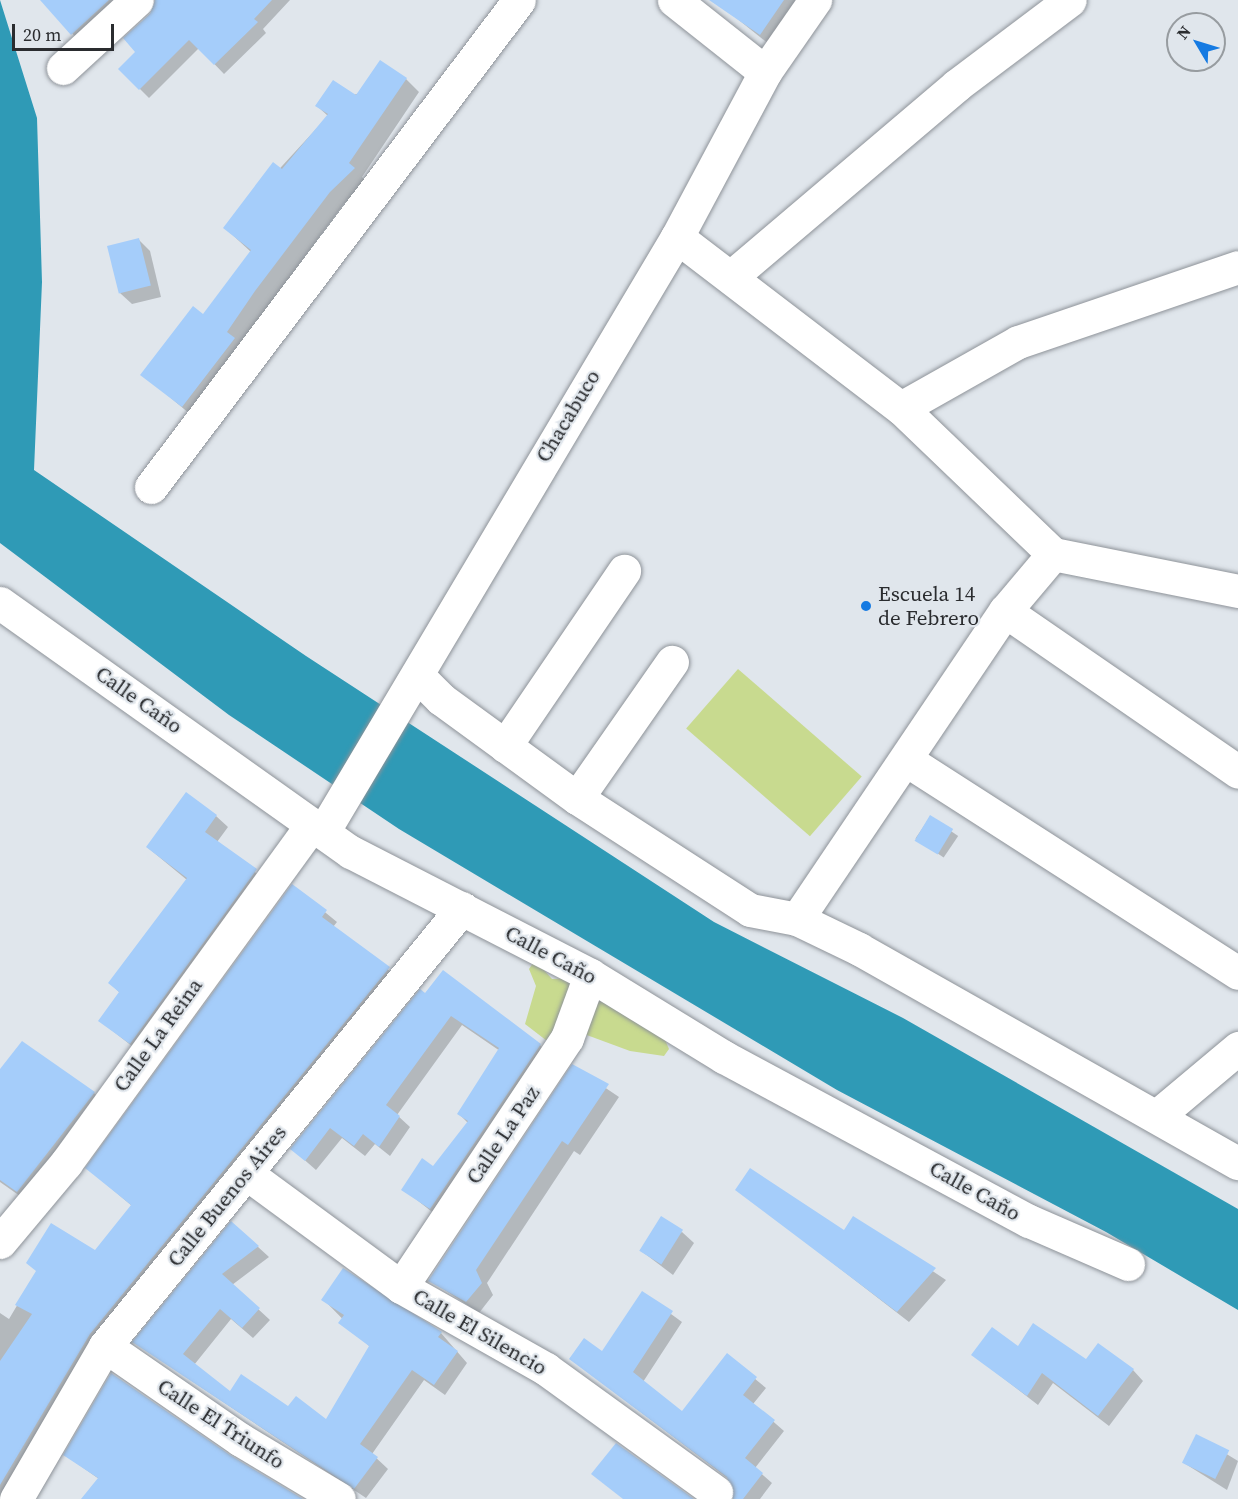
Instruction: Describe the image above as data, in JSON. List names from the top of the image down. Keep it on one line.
{"streets":{"street":["Chacabuco","Calle Caño","Calle La Reina","Calle La Paz","Calle Buenos Aires","Calle El Silencio","Calle El Triunfo"]},"crossings":[["Chacabuco","Calle Caño"],["Chacabuco","Calle La Reina"],["Calle Caño","Calle La Reina"],["Calle Caño","Calle La Paz"],["Calle Caño","Calle Buenos Aires"],["Calle La Paz","Calle El Silencio"],["Calle Buenos Aires","Calle El Silencio"],["Calle Buenos Aires","Calle El Triunfo"]],"places":["Escuela 14 de Febrero"],"scale_bar":"20 m","north":"top left"}
